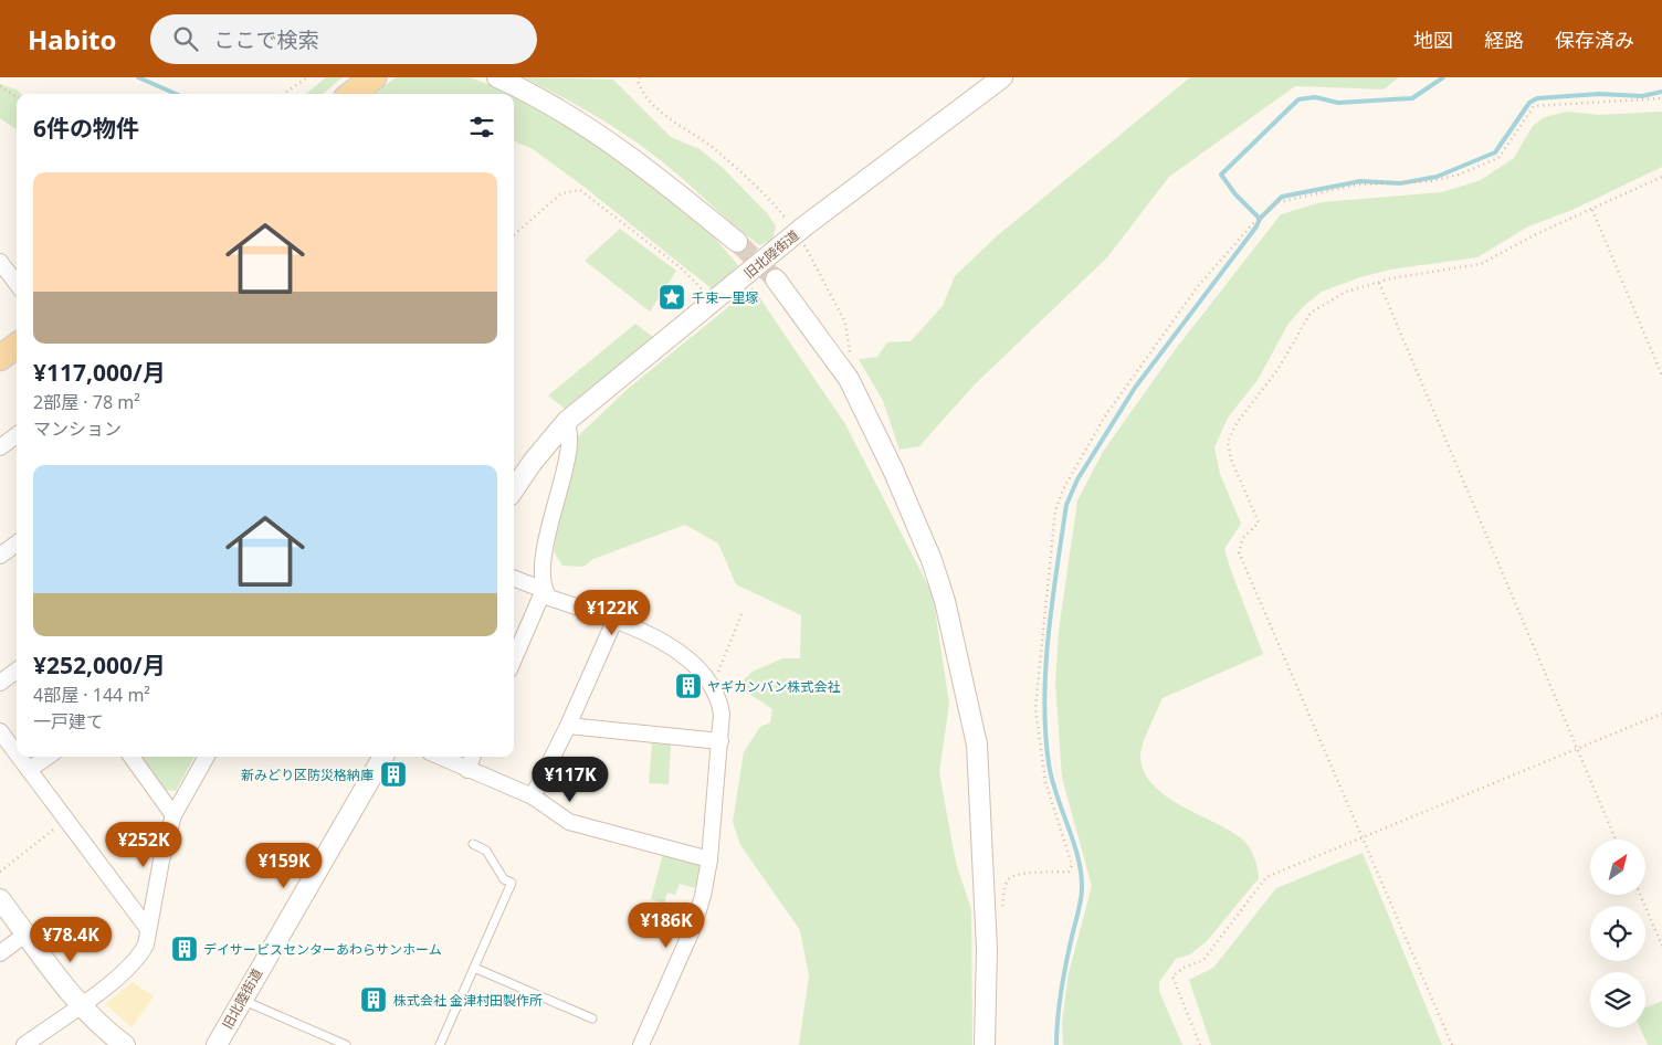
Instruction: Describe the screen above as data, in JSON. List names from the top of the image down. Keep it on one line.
{"streets":{"street":["旧北陸街道"]},"places":{"place":["千束一里塚"],"building":["ヤギカンバン株式会社","新みどり区防災格納庫","デイサービスセンターあわらサンホーム","株式会社 金津村田製作所"]},"north":"top right","page":{"header":"Habito","search":"ここで検索","nav":["地図","経路","保存済み"],"heading":"6件の物件","list":[{"name":"¥117,000/月","note":"2部屋 · 78 m² · マンション"},{"name":"¥252,000/月","note":"4部屋 · 144 m² · 一戸建て"}],"price":["¥122K","¥117K","¥252K","¥159K","¥186K","¥78.4K"]}}
